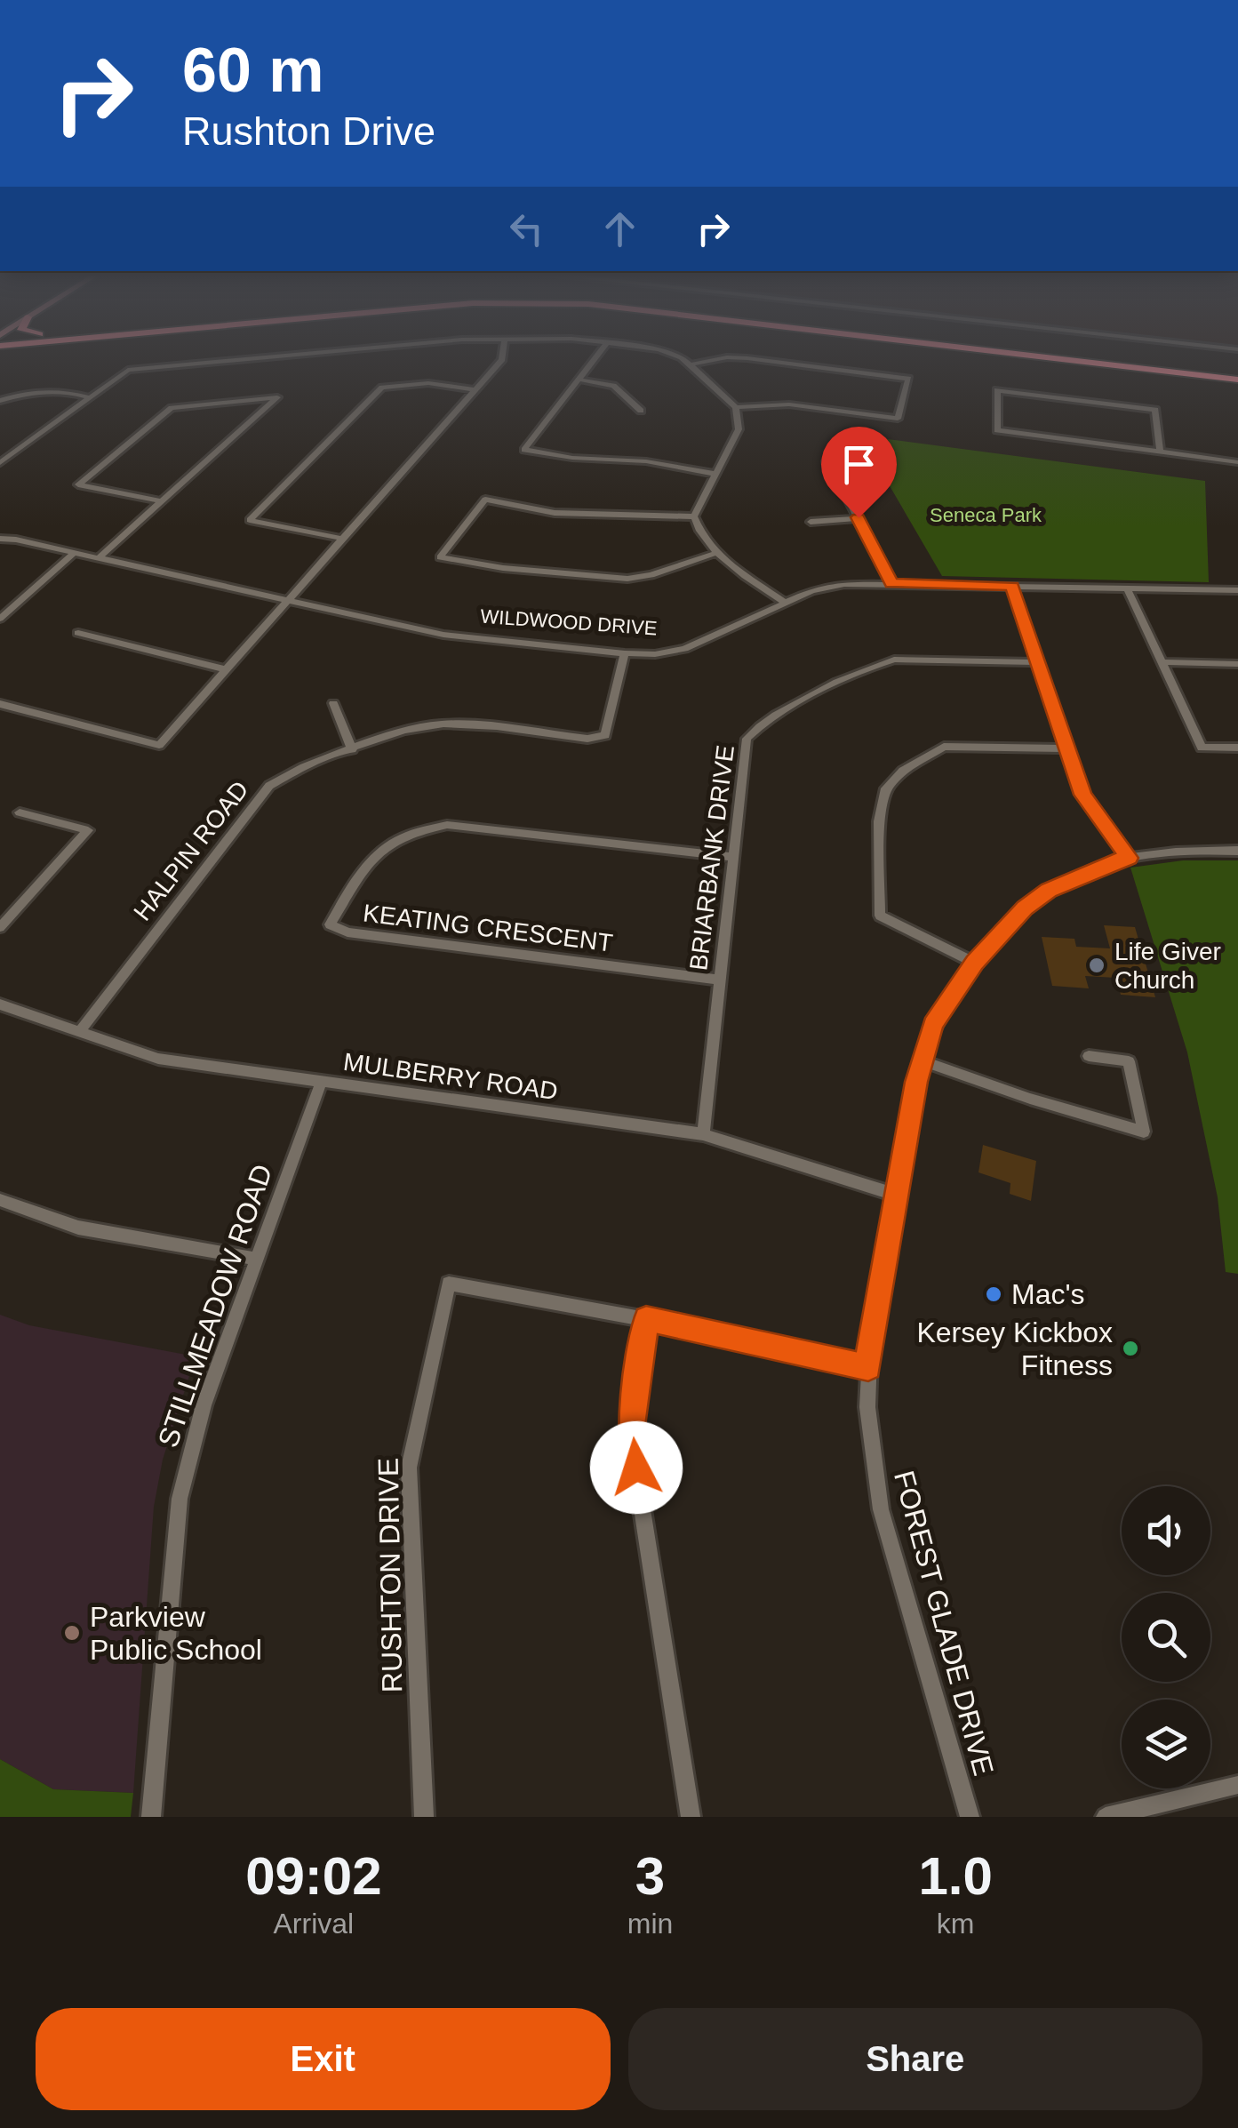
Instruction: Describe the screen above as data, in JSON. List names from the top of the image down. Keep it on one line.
{"streets":{"street":["WILDWOOD DRIVE","HALPIN ROAD","BRIARBANK DRIVE","KEATING CRESCENT","MULBERRY ROAD","STILLMEADOW ROAD","RUSHTON DRIVE","FOREST GLADE DRIVE"]},"crossings":[["WILDWOOD DRIVE","HALPIN ROAD"],["HALPIN ROAD","MULBERRY ROAD"],["BRIARBANK DRIVE","KEATING CRESCENT"],["BRIARBANK DRIVE","MULBERRY ROAD"],["MULBERRY ROAD","STILLMEADOW ROAD"],["MULBERRY ROAD","FOREST GLADE DRIVE"],["RUSHTON DRIVE","FOREST GLADE DRIVE"]],"parks":["Seneca Park"],"places":["Life Giver Church","Mac's","Kersey Kickbox Fitness","Parkview Public School"],"page":{"turn":["60 m","Rushton Drive"],"eta":["09:02","Arrival","3","min","1.0","km"],"buttons":["Exit","Share"]}}
